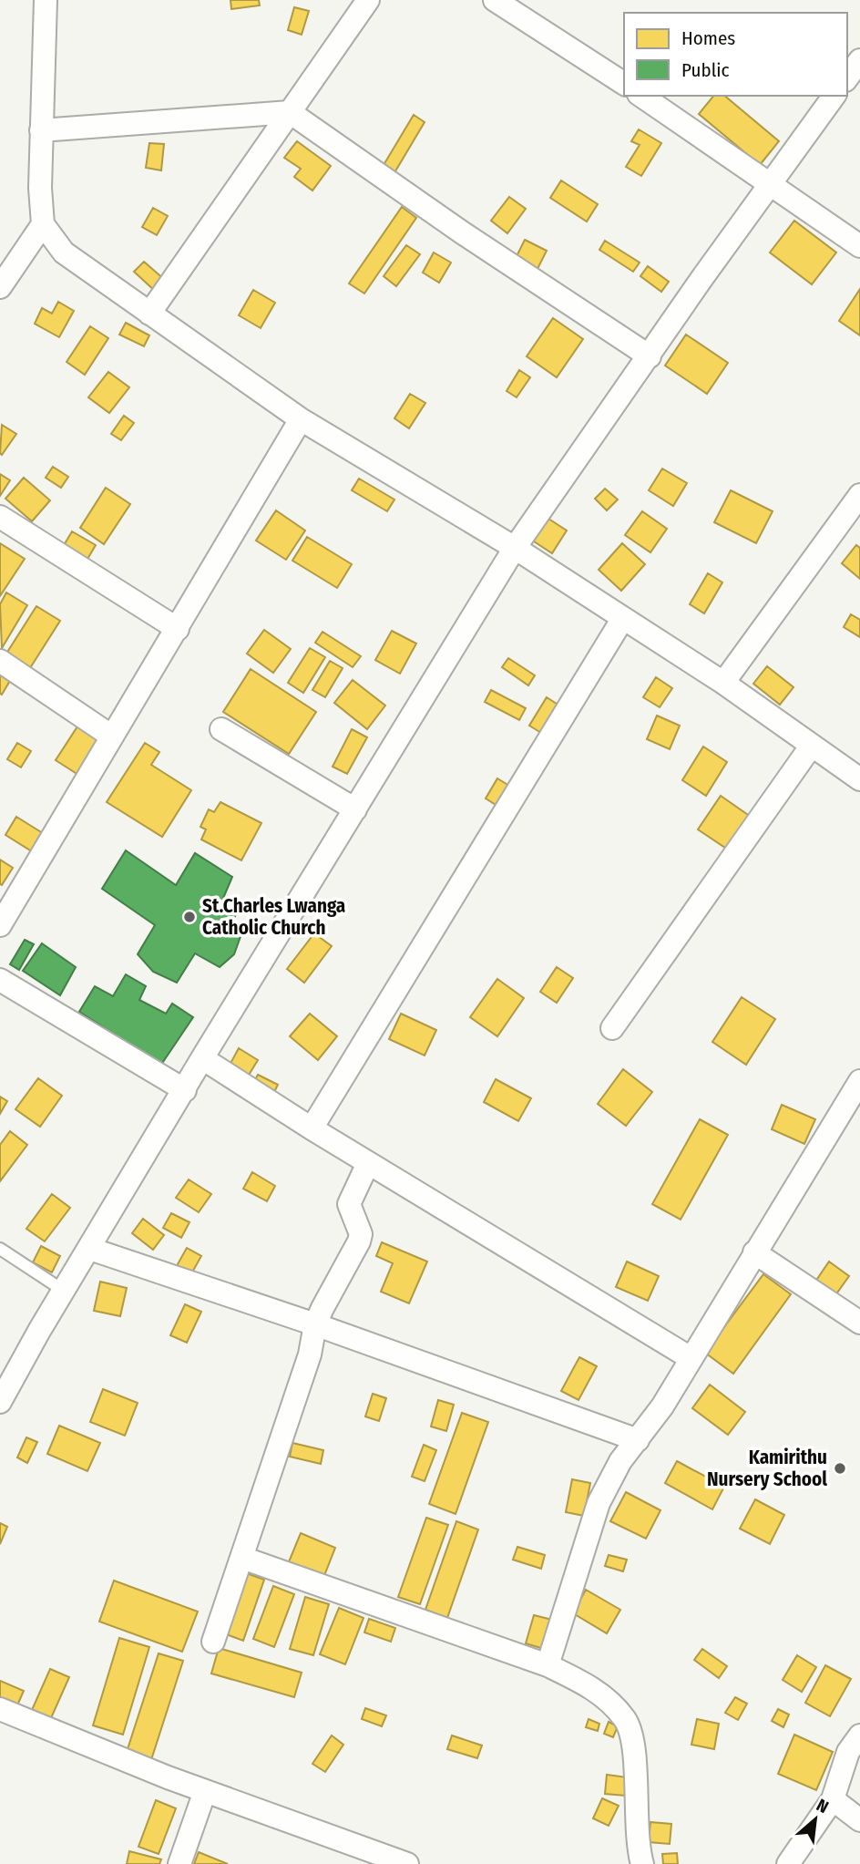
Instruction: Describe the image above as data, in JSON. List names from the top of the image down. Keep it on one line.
{"places":["St.Charles Lwanga Catholic Church","Kamirithu Nursery School"],"legend":["Homes","Public"],"north":"top right"}
